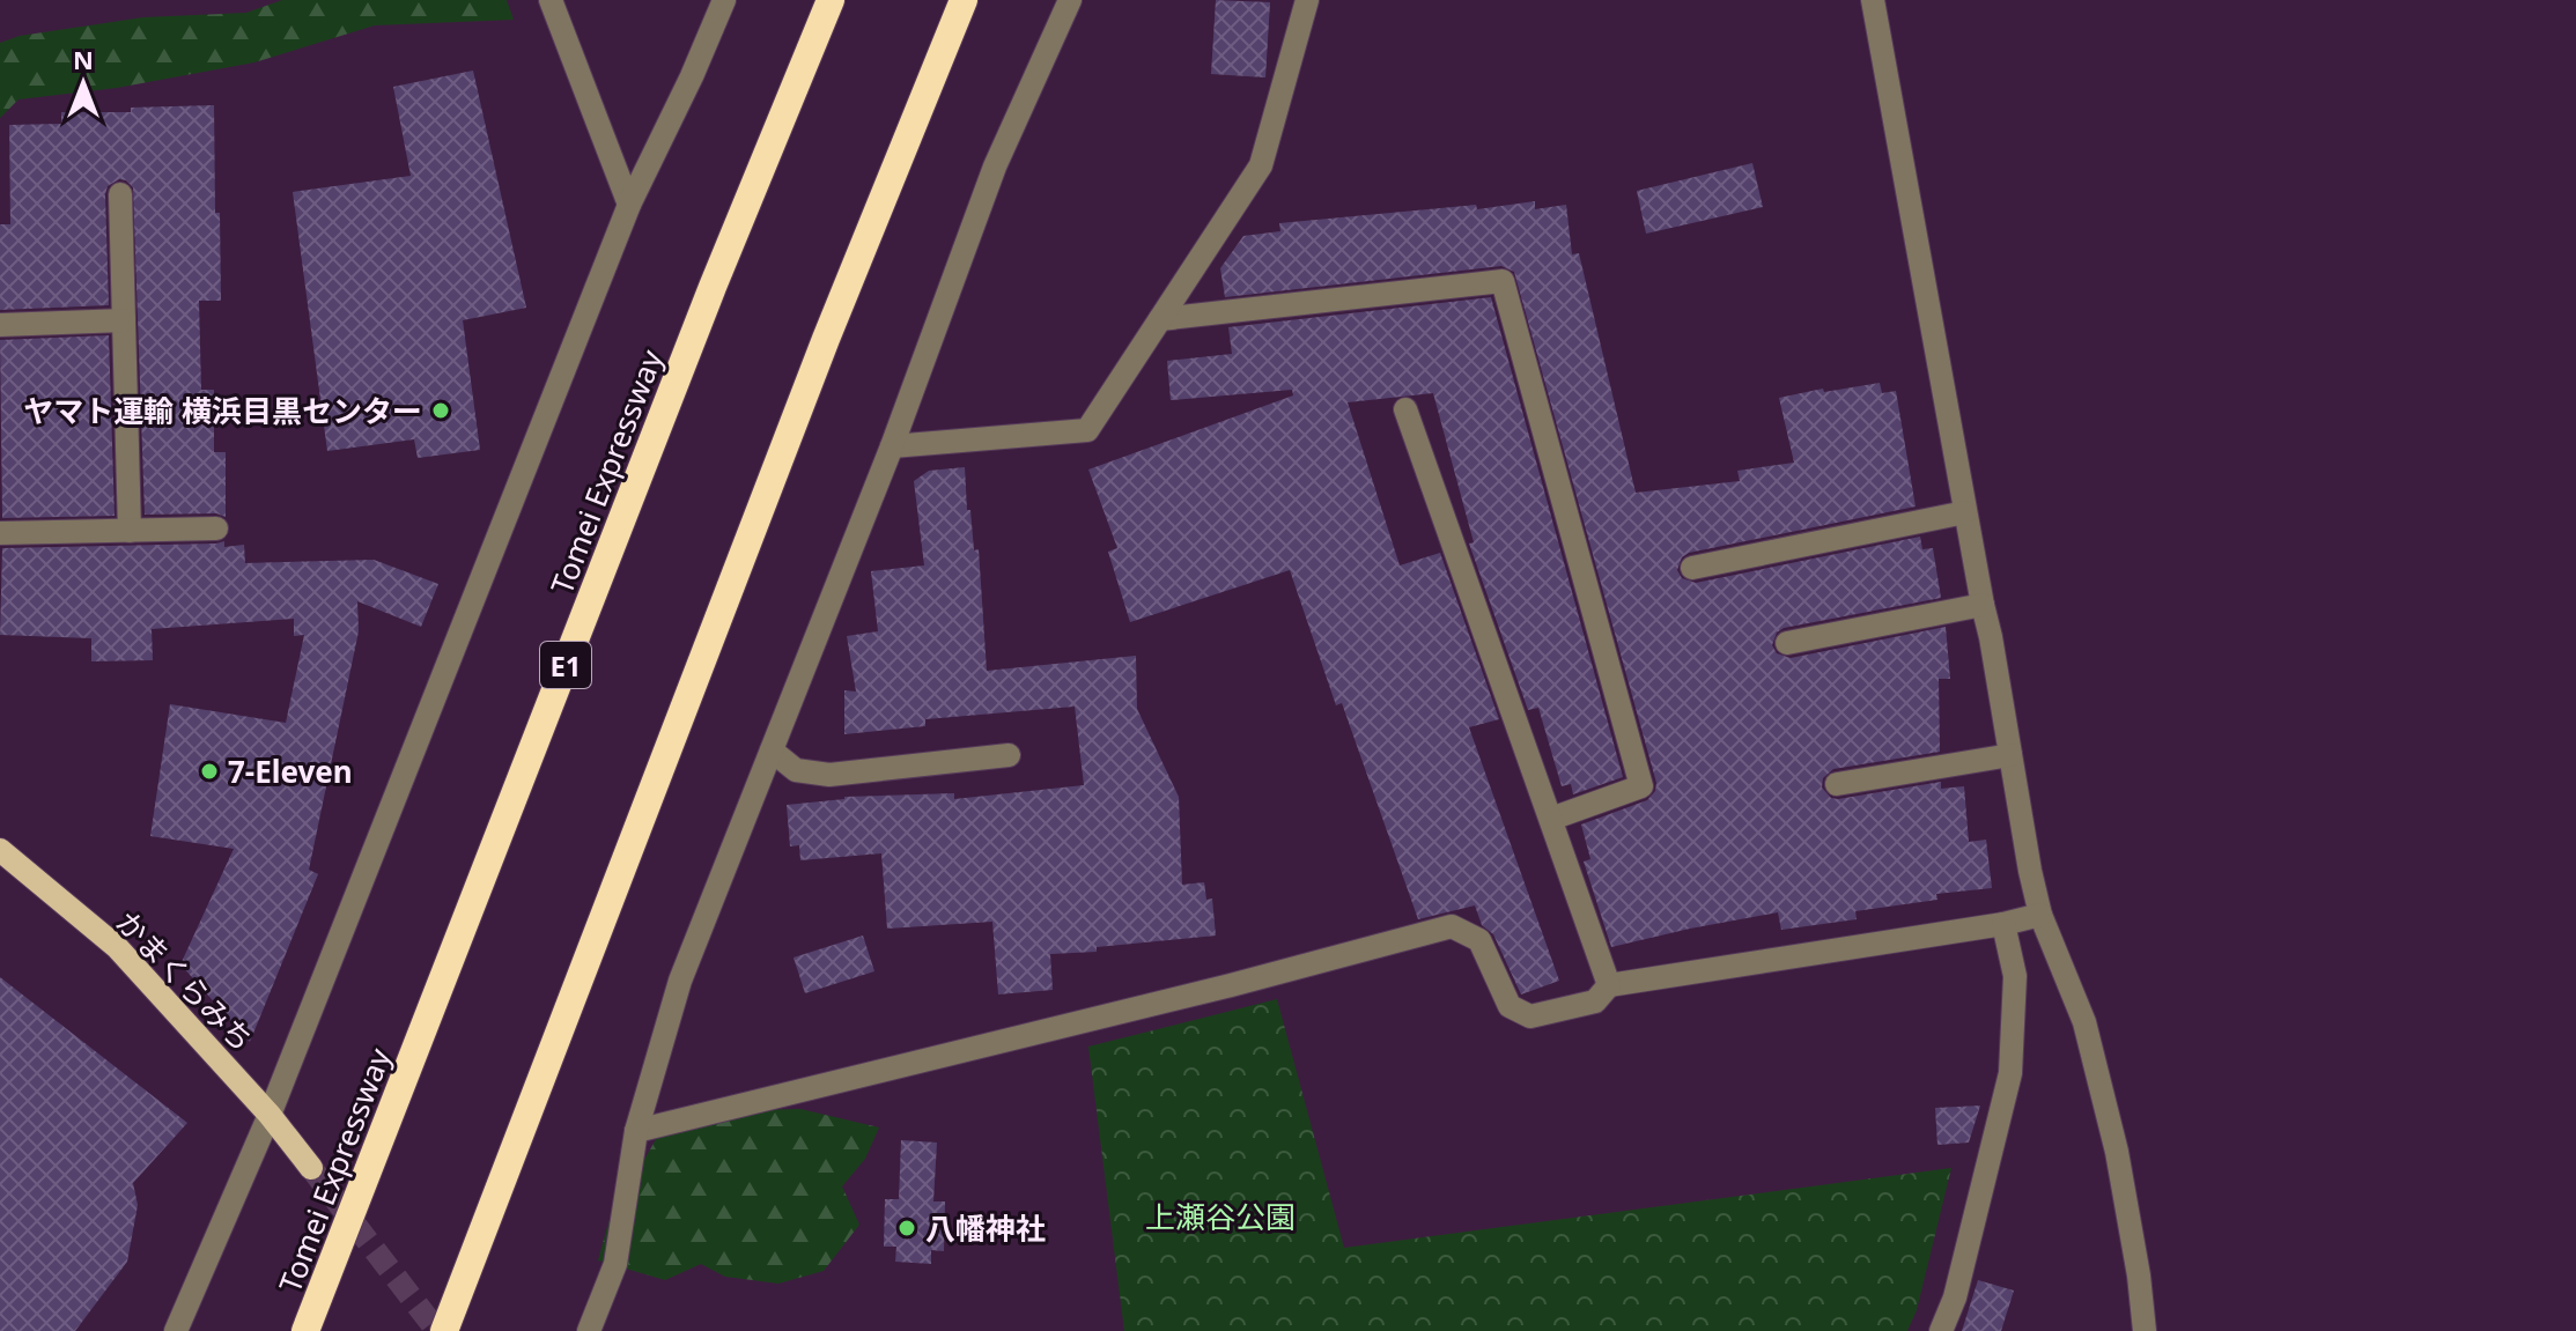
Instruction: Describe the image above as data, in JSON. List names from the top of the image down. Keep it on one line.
{"streets":{"highway":["Tomei Expressway","E1"],"main road":["かまくらみち"]},"parks":["上瀬谷公園"],"places":["ヤマト運輸 横浜目黒センター","7-Eleven","八幡神社"],"north":"top"}
